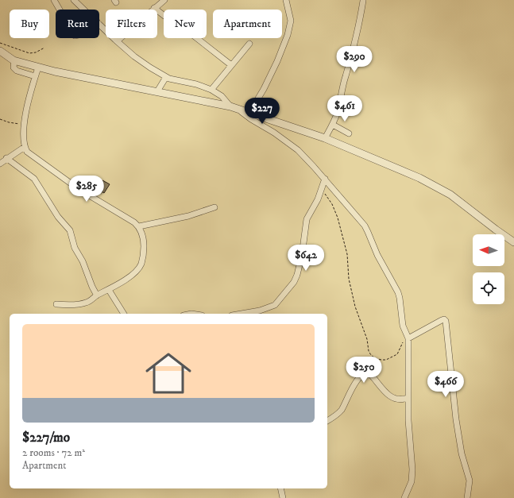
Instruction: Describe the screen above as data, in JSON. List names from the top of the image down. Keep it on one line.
{"north":"left","page":{"chip":["Buy","Rent","Filters","New","Apartment"],"price":["$290","$461","$227","$285","$642","$250","$466"],"list":[{"name":"$227/mo","note":"2 rooms · 72 m² · Apartment"}]}}
